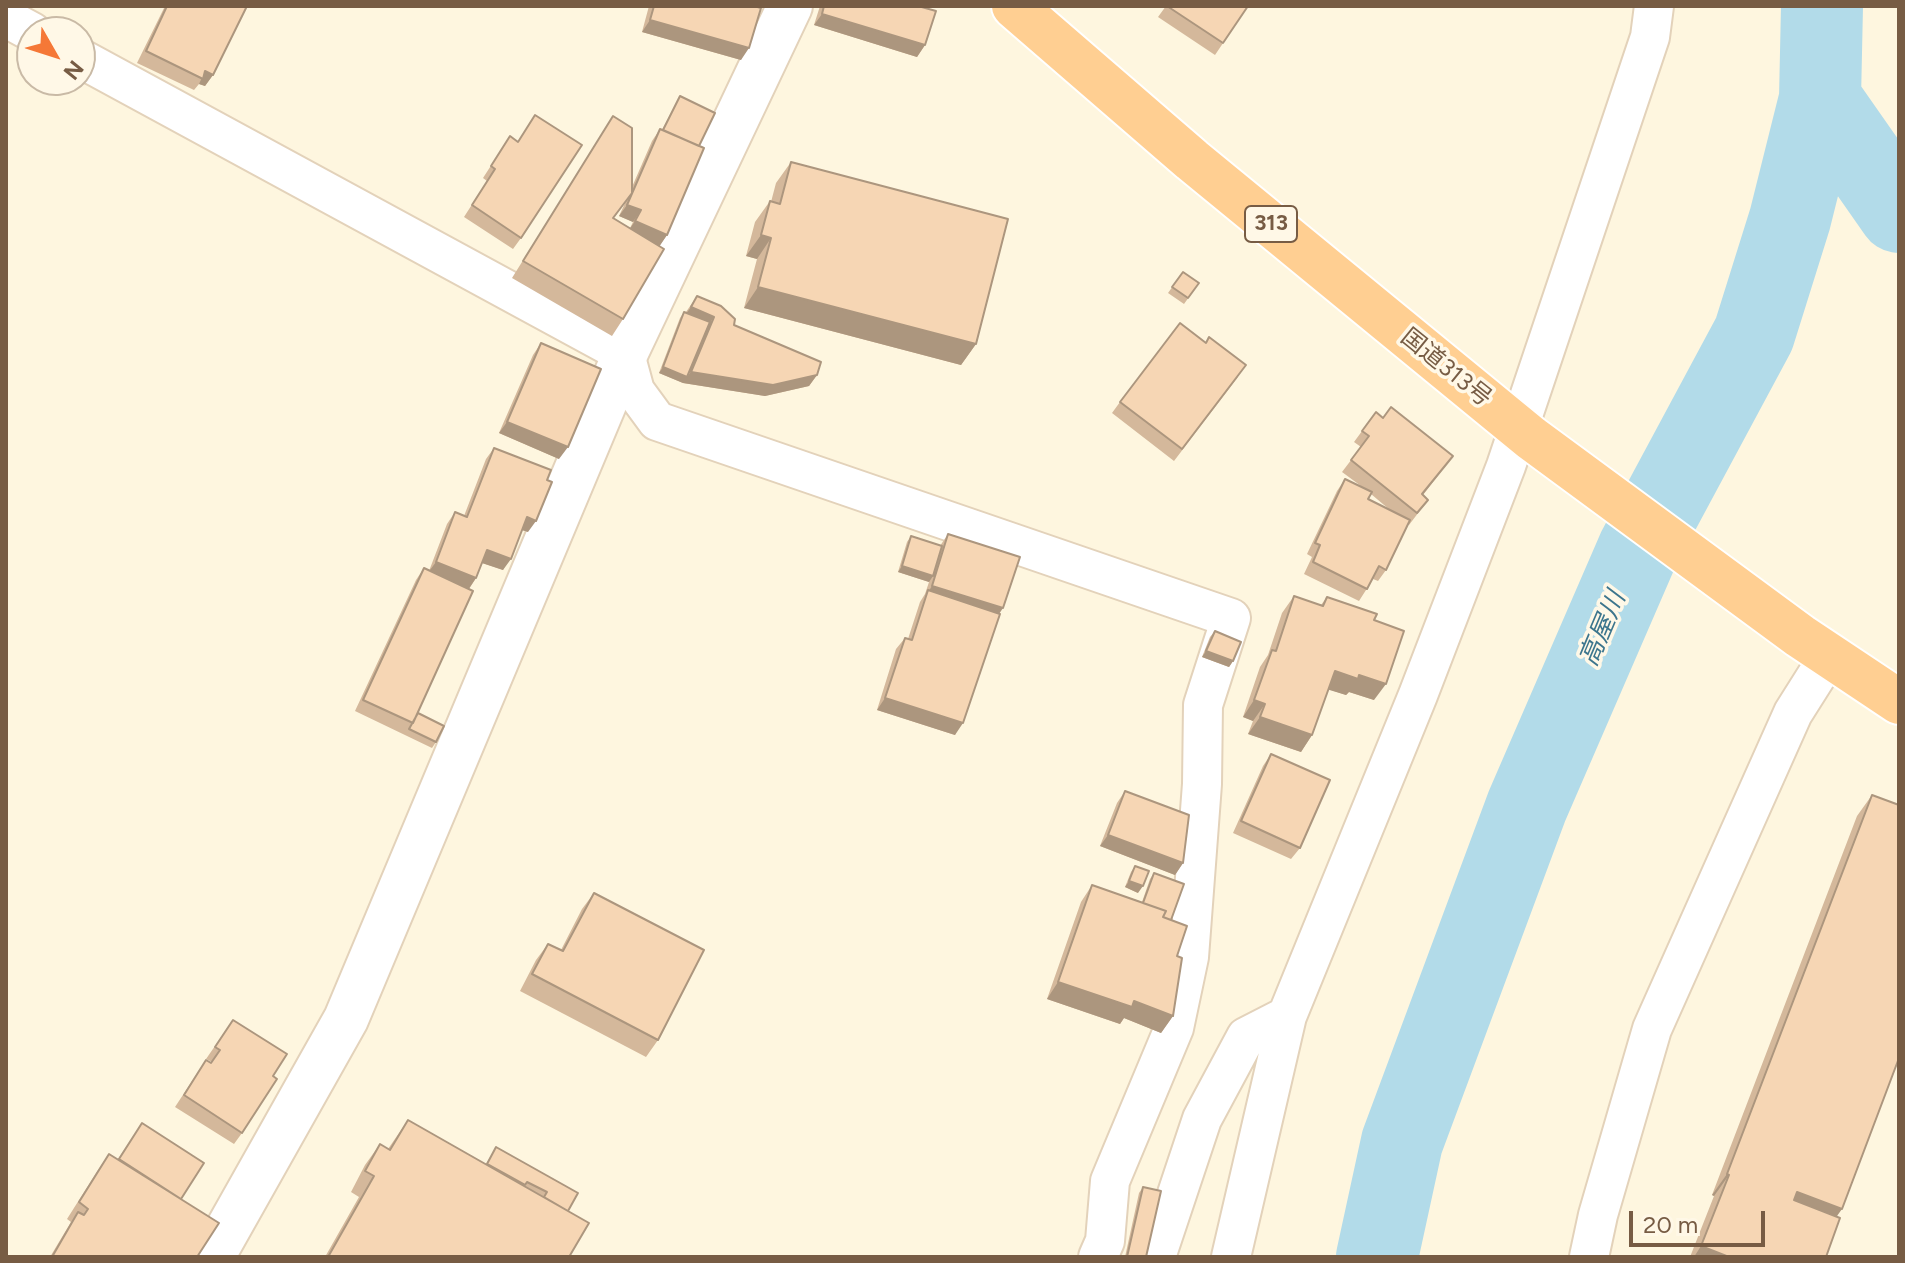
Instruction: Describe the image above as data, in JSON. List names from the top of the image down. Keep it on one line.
{"streets":{"highway":["313","国道313号"]},"water":["高屋川"],"scale_bar":"20 m","north":"bottom right"}
